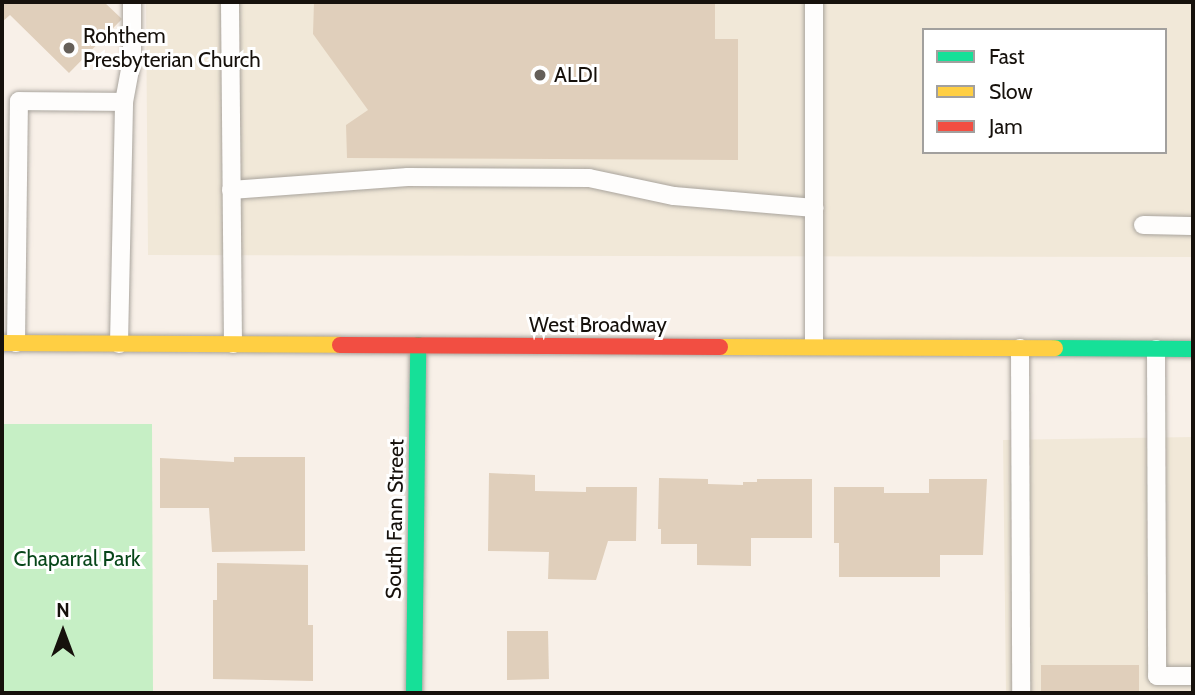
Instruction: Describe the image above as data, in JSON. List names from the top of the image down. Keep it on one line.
{"streets":{"main road":["West Broadway","South Fann Street"]},"crossings":[["West Broadway","South Fann Street"]],"parks":["Chaparral Park"],"places":["Rohthem Presbyterian Church","ALDI"],"legend":["Fast","Slow","Jam"],"north":"top"}
